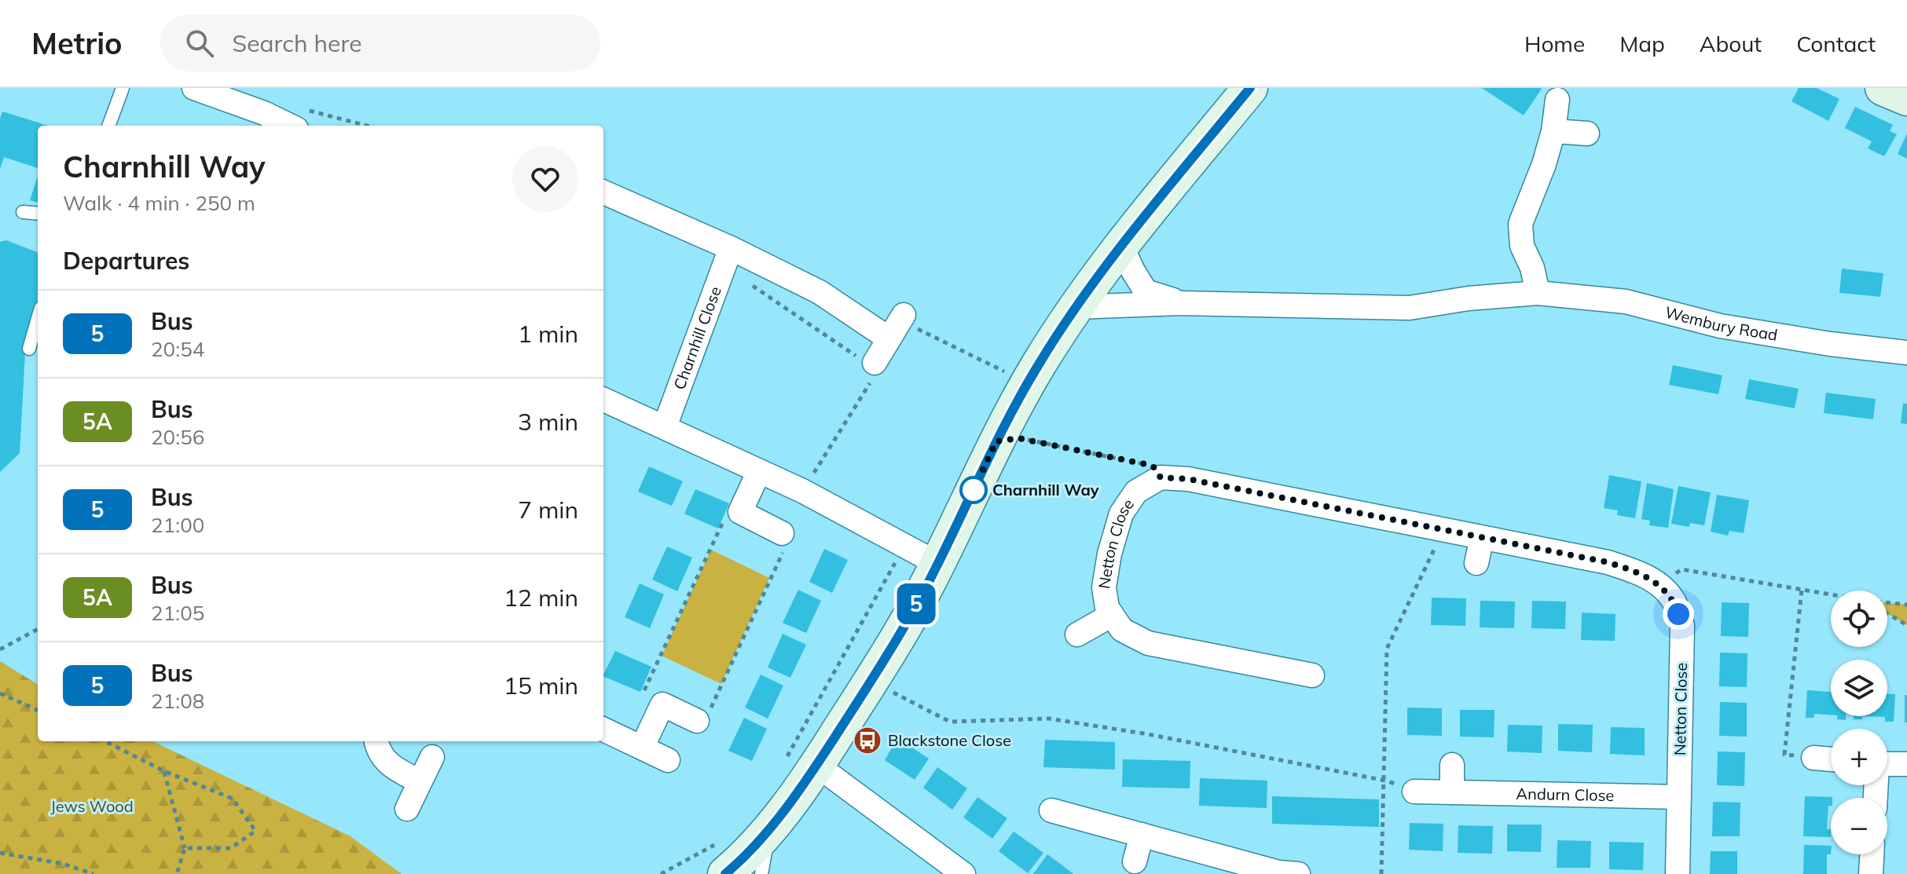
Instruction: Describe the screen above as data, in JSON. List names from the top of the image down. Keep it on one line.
{"streets":{"street":["Wembury Road","Charnhill Close","Netton Close","Andurn Close"]},"crossings":[["Netton Close","Andurn Close"]],"parks":["Jews Wood"],"places":{"other":["Charnhill Way"],"bus stop":["Blackstone Close"]},"lines":["bus line 5"],"page":{"header":"Metrio","search":"Search here","nav":["Home","Map","About","Contact"],"on_map":"5","heading":[["Charnhill Way","Walk · 4 min · 250 m"],"Departures"],"list":[{"mark":"5","name":"Bus","note":"20:54","value":"1 min"},{"mark":"5A","name":"Bus","note":"20:56","value":"3 min"},{"mark":"5","name":"Bus","note":"21:00","value":"7 min"},{"mark":"5A","name":"Bus","note":"21:05","value":"12 min"},{"mark":"5","name":"Bus","note":"21:08","value":"15 min"}],"map_buttons":["+","−"]}}
